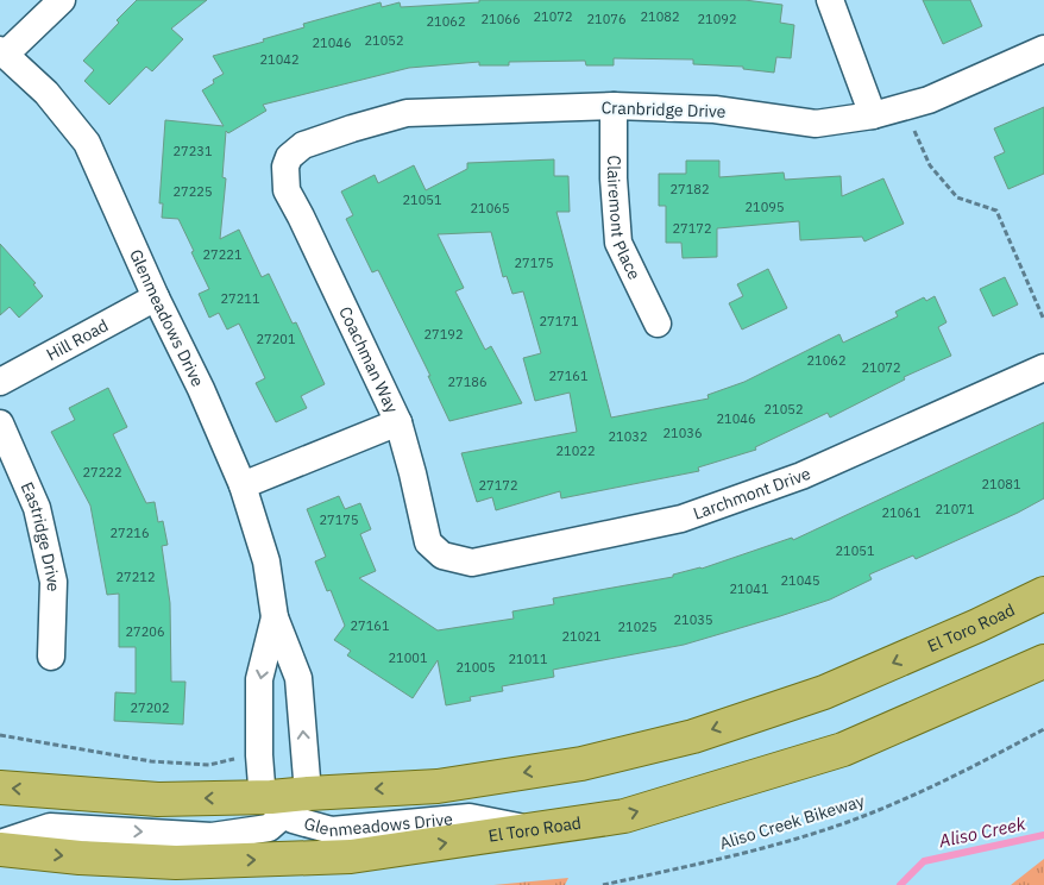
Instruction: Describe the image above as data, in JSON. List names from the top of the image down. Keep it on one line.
{"streets":{"main road":["El Toro Road"],"street":["Cranbridge Drive","Clairemont Place","Glenmeadows Drive","Hill Road","Coachman Way","Larchmont Drive","Eastridge Drive"],"path":["Aliso Creek Bikeway"]},"crossings":[["Cranbridge Drive","Clairemont Place"],["Cranbridge Drive","Coachman Way"],["Glenmeadows Drive","Hill Road"],["Glenmeadows Drive","El Toro Road"],["Coachman Way","Larchmont Drive"]],"water":["Aliso Creek"],"house_numbers":["21072","21082","21066","21076","21092","21062","21052","21046","21042","27231","27182","27225","21051","21095","21065","27172","27221","27175","27211","27171","27192","27201","21062","21072","27161","27186","21052","21046","21036","21032","21022","27222","21081","27172","21071","21061","27175","27216","21051","27212","21045","21041","21035","27161","21025","27206","21021","21001","21011","21005","27202"]}
